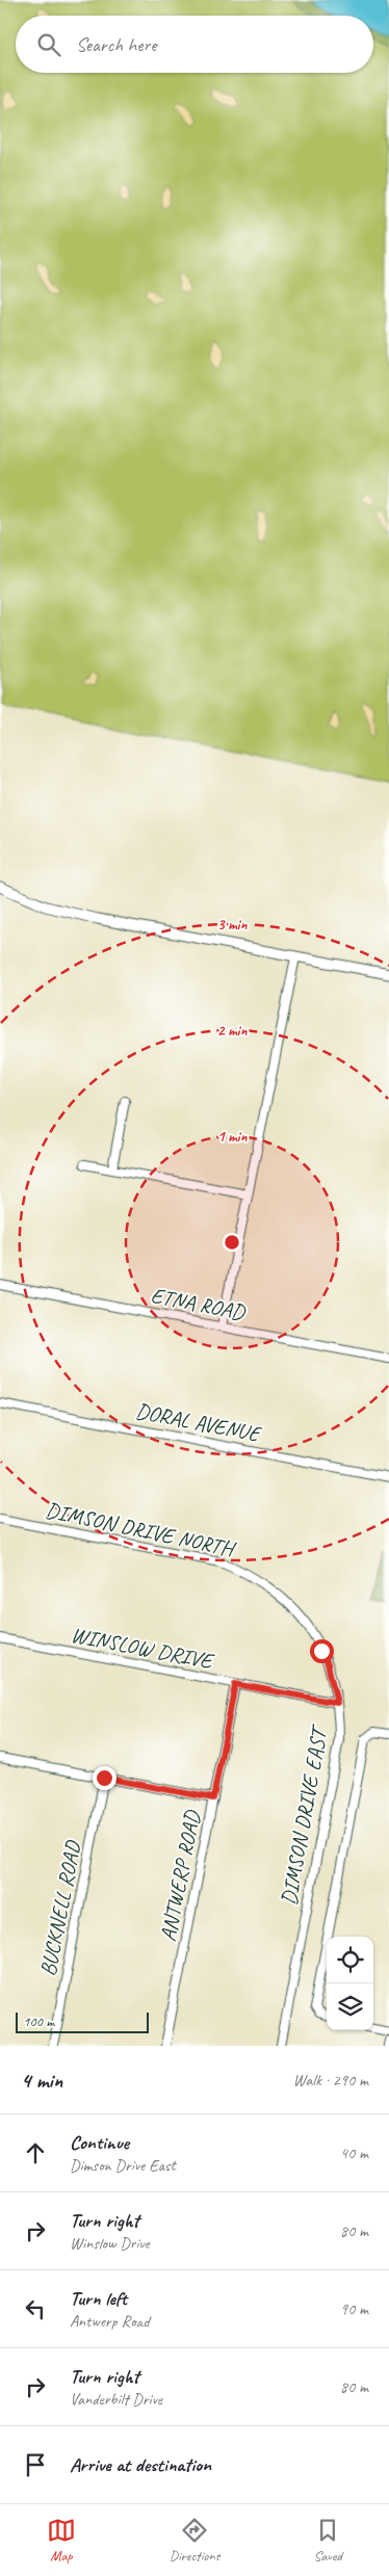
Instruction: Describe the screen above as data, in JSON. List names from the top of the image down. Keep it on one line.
{"streets":{"street":["ETNA ROAD","DORAL AVENUE","DIMSON DRIVE NORTH","WINSLOW DRIVE","DIMSON DRIVE EAST","ANTWERP ROAD","BUCKNELL ROAD"]},"crossings":[["DIMSON DRIVE NORTH","DIMSON DRIVE EAST"],["WINSLOW DRIVE","DIMSON DRIVE EAST"],["WINSLOW DRIVE","ANTWERP ROAD"]],"scale_bar":"100 m","page":{"search":"Search here","scale":"100 m","heading":["4 min","Walk · 290 m"],"list":[["Continue","Dimson Drive East","40 m"],["Turn right","Winslow Drive","80 m"],["Turn left","Antwerp Road","90 m"],["Turn right","Vanderbilt Drive","80 m"],"Arrive at destination"],"nav":["Map","Directions","Saved"]},"rings":["3 min","2 min","1 min"]}
